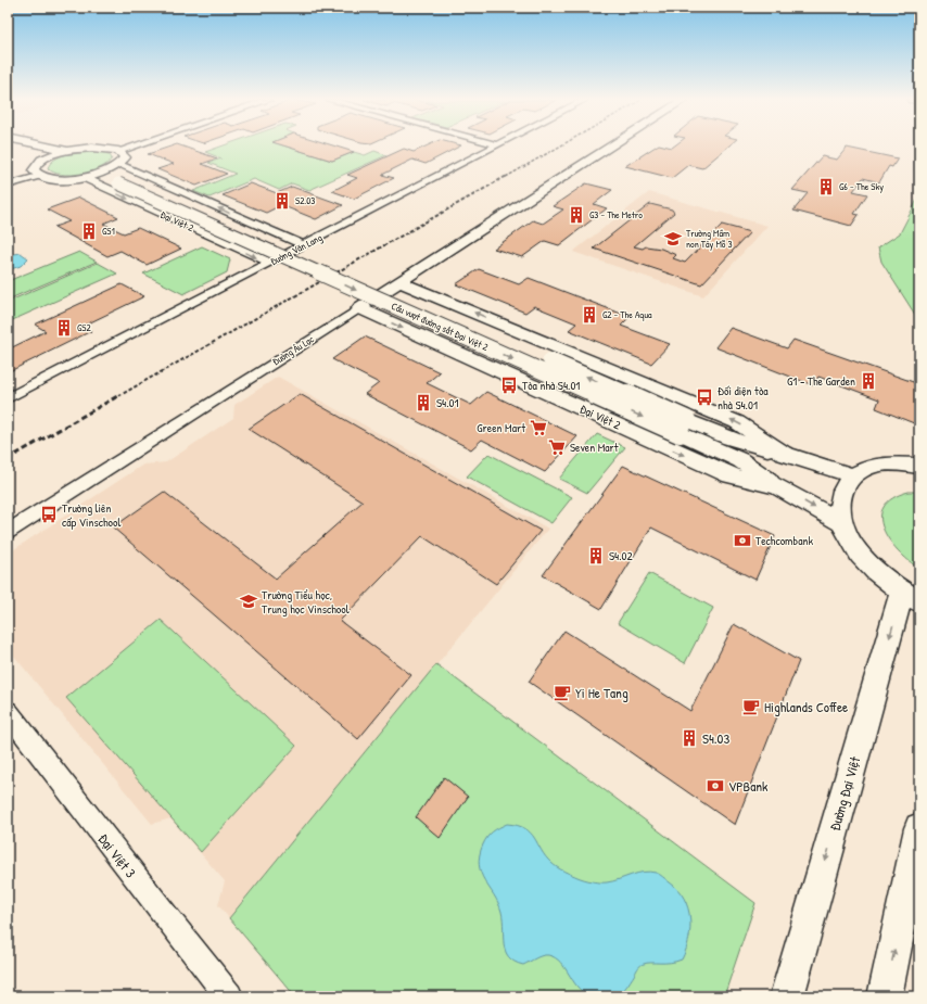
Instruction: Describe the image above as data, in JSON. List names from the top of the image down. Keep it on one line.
{"streets":{"street":["Đại Việt 2","Đường Văn Lang","Cầu vượt đường sắt Đại Việt 2","Đường Âu Lạc","Đường Đại Việt","Đại Việt 3"]},"crossings":[["Đại Việt 2","Đường Văn Lang"],["Đại Việt 2","Cầu vượt đường sắt Đại Việt 2"],["Đại Việt 2","Đường Âu Lạc"]],"places":{"building":["G6 - The Sky","S2.03","G3 - The Metro","GS1","G2 - The Aqua","GS2","G1 - The Garden","S4.01","S4.02","S4.03"],"school or university":["Trường Mầm non Tây Mỗ 3","Trường Tiểu học, Trung học Vinschool"],"bus stop":["Tòa nhà S4.01","Đối diện tòa nhà S4.01","Trường liên cấp Vinschool"],"supermarket":["Green Mart","Seven Mart"],"bank":["Techcombank","VPBank"],"cafe":["Yi He Tang","Highlands Coffee"]}}
